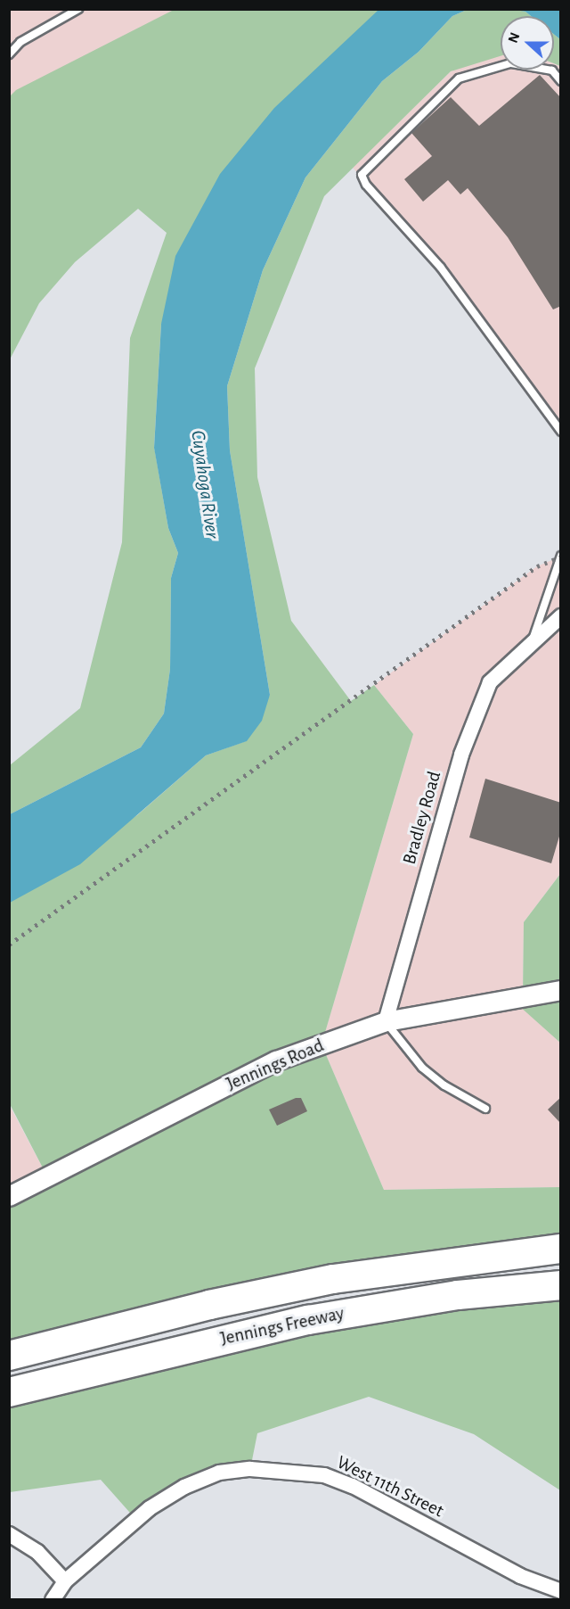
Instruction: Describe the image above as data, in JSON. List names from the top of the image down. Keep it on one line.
{"streets":{"highway":["Jennings Freeway"],"street":["Bradley Road","Jennings Road","West 11th Street"]},"crossings":[["Bradley Road","Jennings Road"]],"water":["Cuyahoga River"],"north":"left"}
